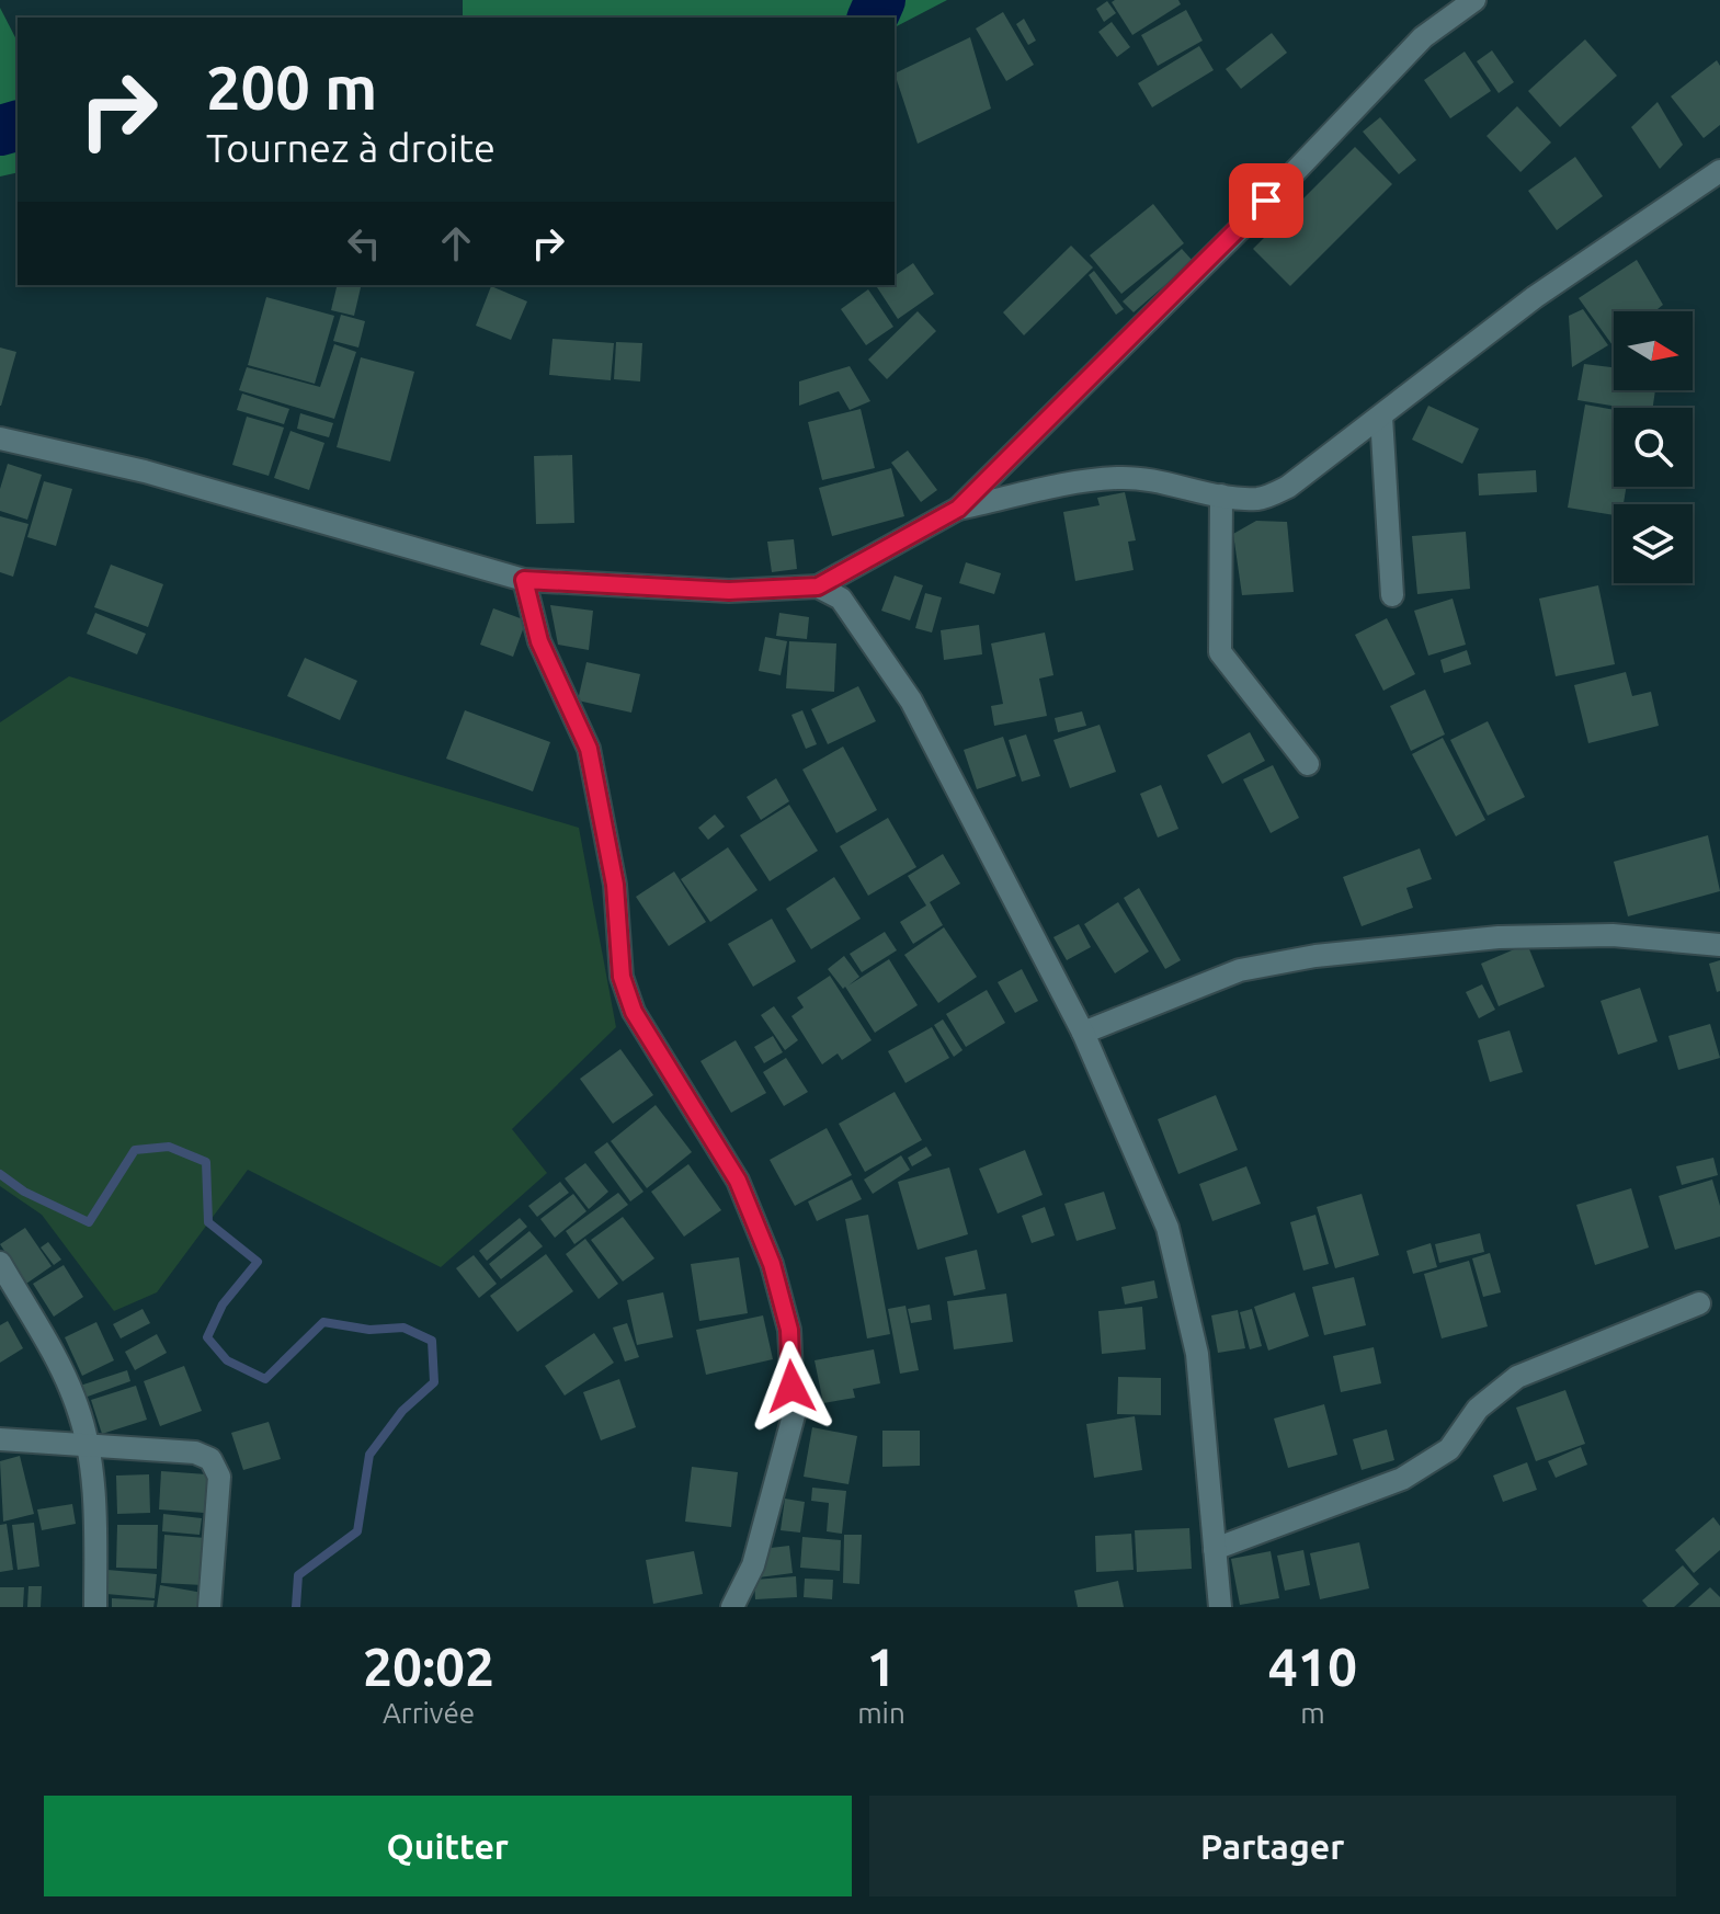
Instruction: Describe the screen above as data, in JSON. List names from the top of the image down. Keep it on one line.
{"north":"right","page":{"turn":["200 m","Tournez à droite"],"eta":["20:02","Arrivée","1","min","410","m"],"buttons":["Quitter","Partager"]}}
